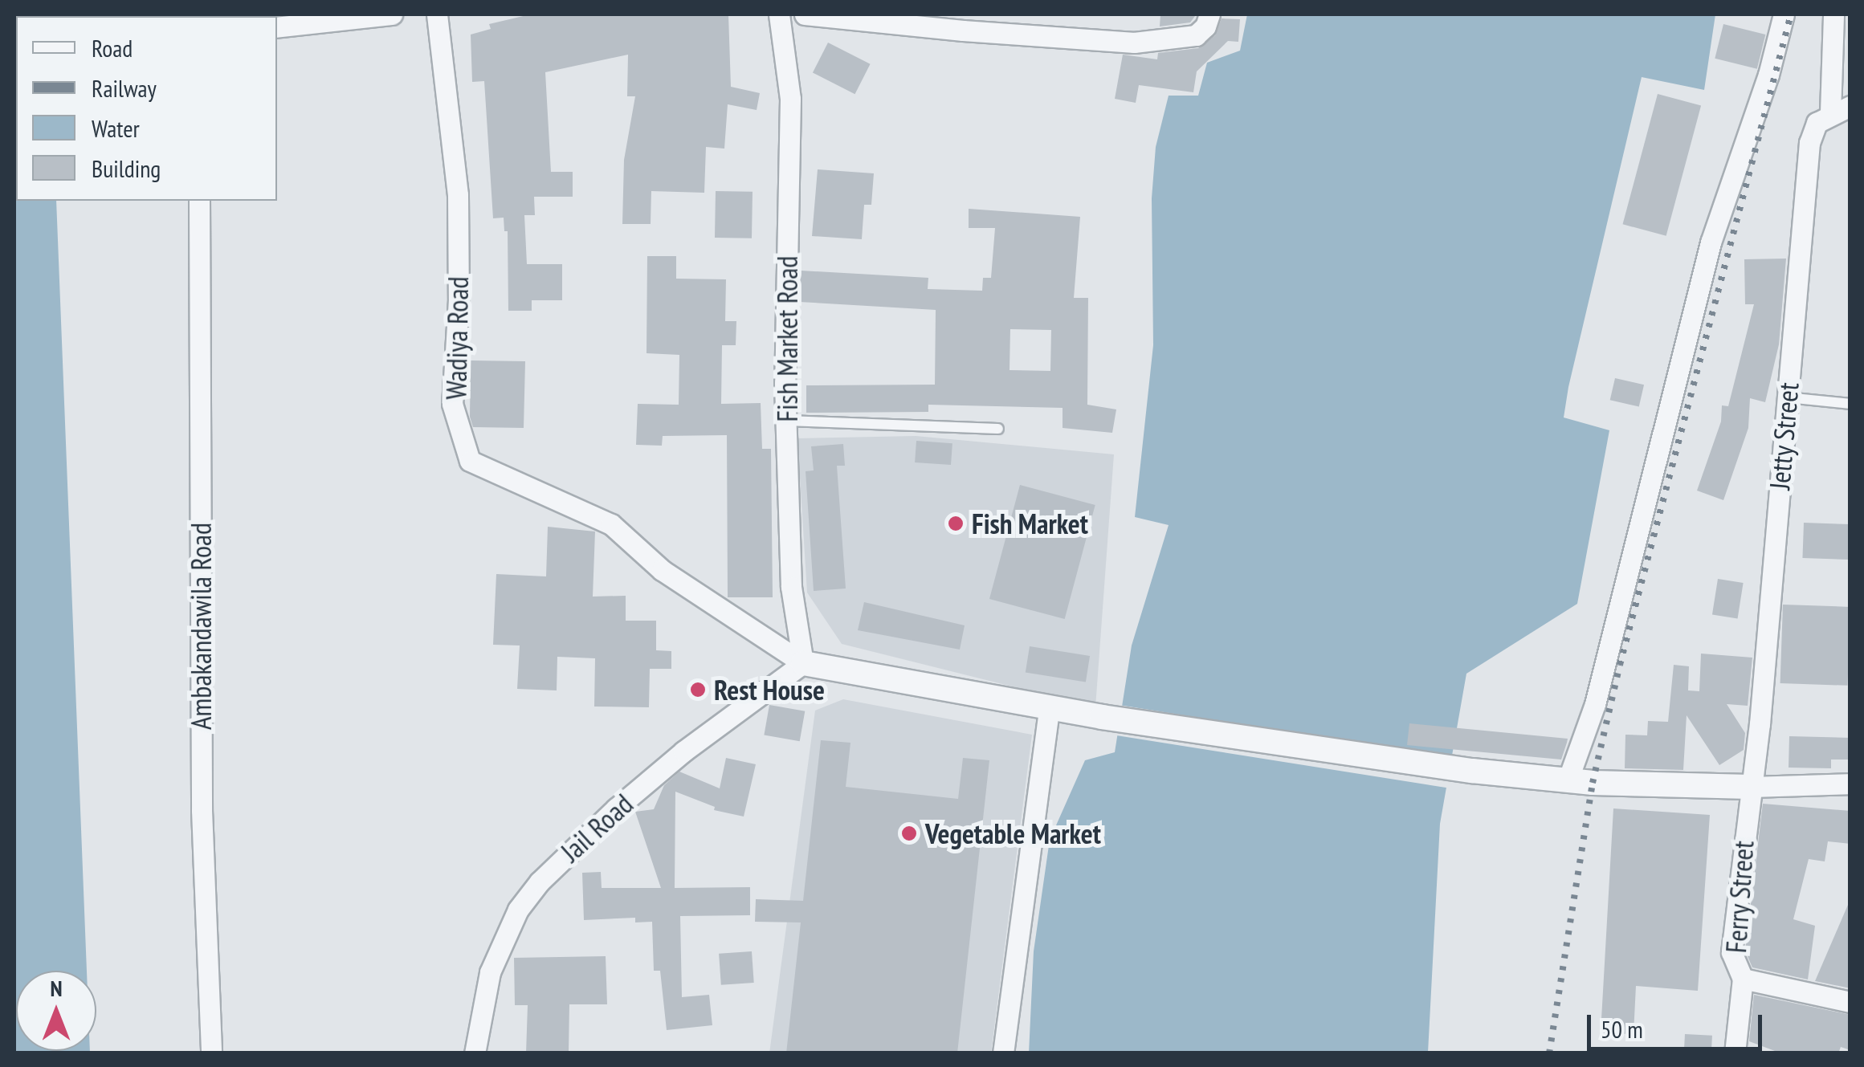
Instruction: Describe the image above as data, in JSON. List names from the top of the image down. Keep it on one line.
{"streets":{"street":["Wadiya Road","Fish Market Road","Jetty Street","Ambakandawila Road","Jail Road","Ferry Street"]},"crossings":[["Wadiya Road","Fish Market Road"],["Wadiya Road","Jail Road"],["Fish Market Road","Jail Road"],["Jetty Street","Ferry Street"]],"places":["Fish Market","Rest House","Vegetable Market"],"legend":["Road","Railway","Water","Building"],"scale_bar":"50 m","north":"top"}
